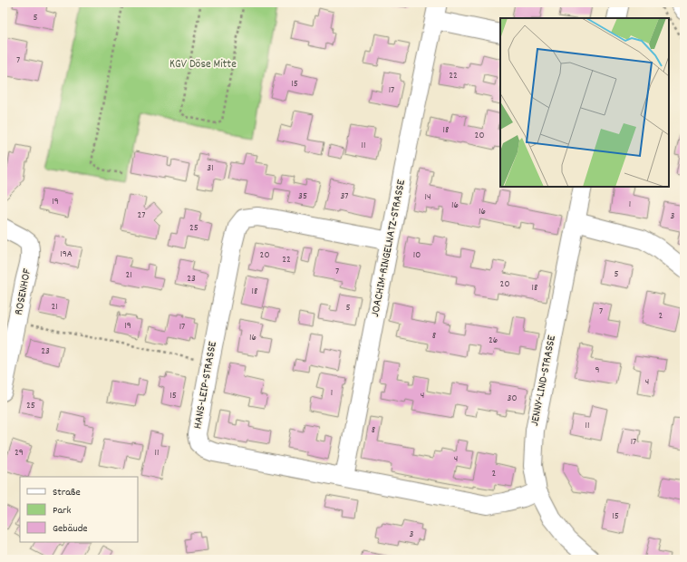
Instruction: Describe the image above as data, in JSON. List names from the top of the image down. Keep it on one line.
{"streets":{"street":["JOACHIM-RINGELNATZ-STRASSE","ROSENHOF","JENNY-LIND-STRASSE","HANS-LEIP-STRASSE"]},"crossings":[["JOACHIM-RINGELNATZ-STRASSE","HANS-LEIP-STRASSE"],["JENNY-LIND-STRASSE","HANS-LEIP-STRASSE"]],"parks":["KGV Döse Mitte"],"house_numbers":["5","7","22","15","17","18","20","11","31","35","37","14","19","1","16","16","27","3","25","19A","20","10","22","7","5","21","23","20","18","18","21","5","7","2","19","17","8","16","26","23","9","4","1","15","4","30","25","11","8","17","29","11","4","2","15","3"],"legend":["Straße","Park","Gebäude"]}
